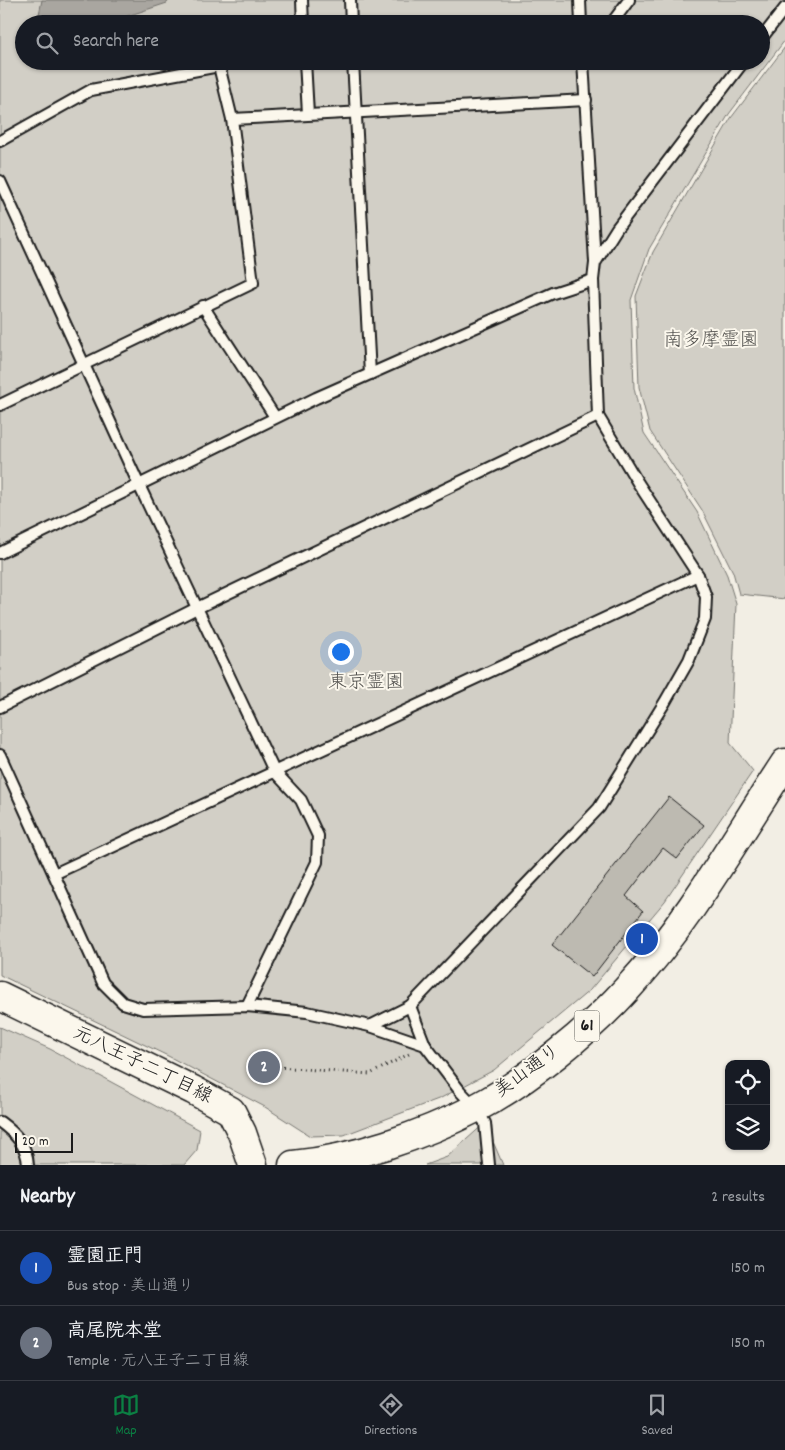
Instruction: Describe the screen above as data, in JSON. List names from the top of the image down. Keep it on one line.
{"streets":{"main road":["61","元八王子二丁目線","美山通り"]},"parks":["南多摩霊園","東京霊園"],"scale_bar":"20 m","page":{"search":"Search here","pins":["1","2"],"scale":"20 m","heading":["Nearby","2 results"],"list":[{"mark":"1","name":"霊園正門","note":"Bus stop · 美山通り","value":"150 m"},{"mark":"2","name":"高尾院本堂","note":"Temple · 元八王子二丁目線","value":"150 m"}],"nav":["Map","Directions","Saved"]}}
